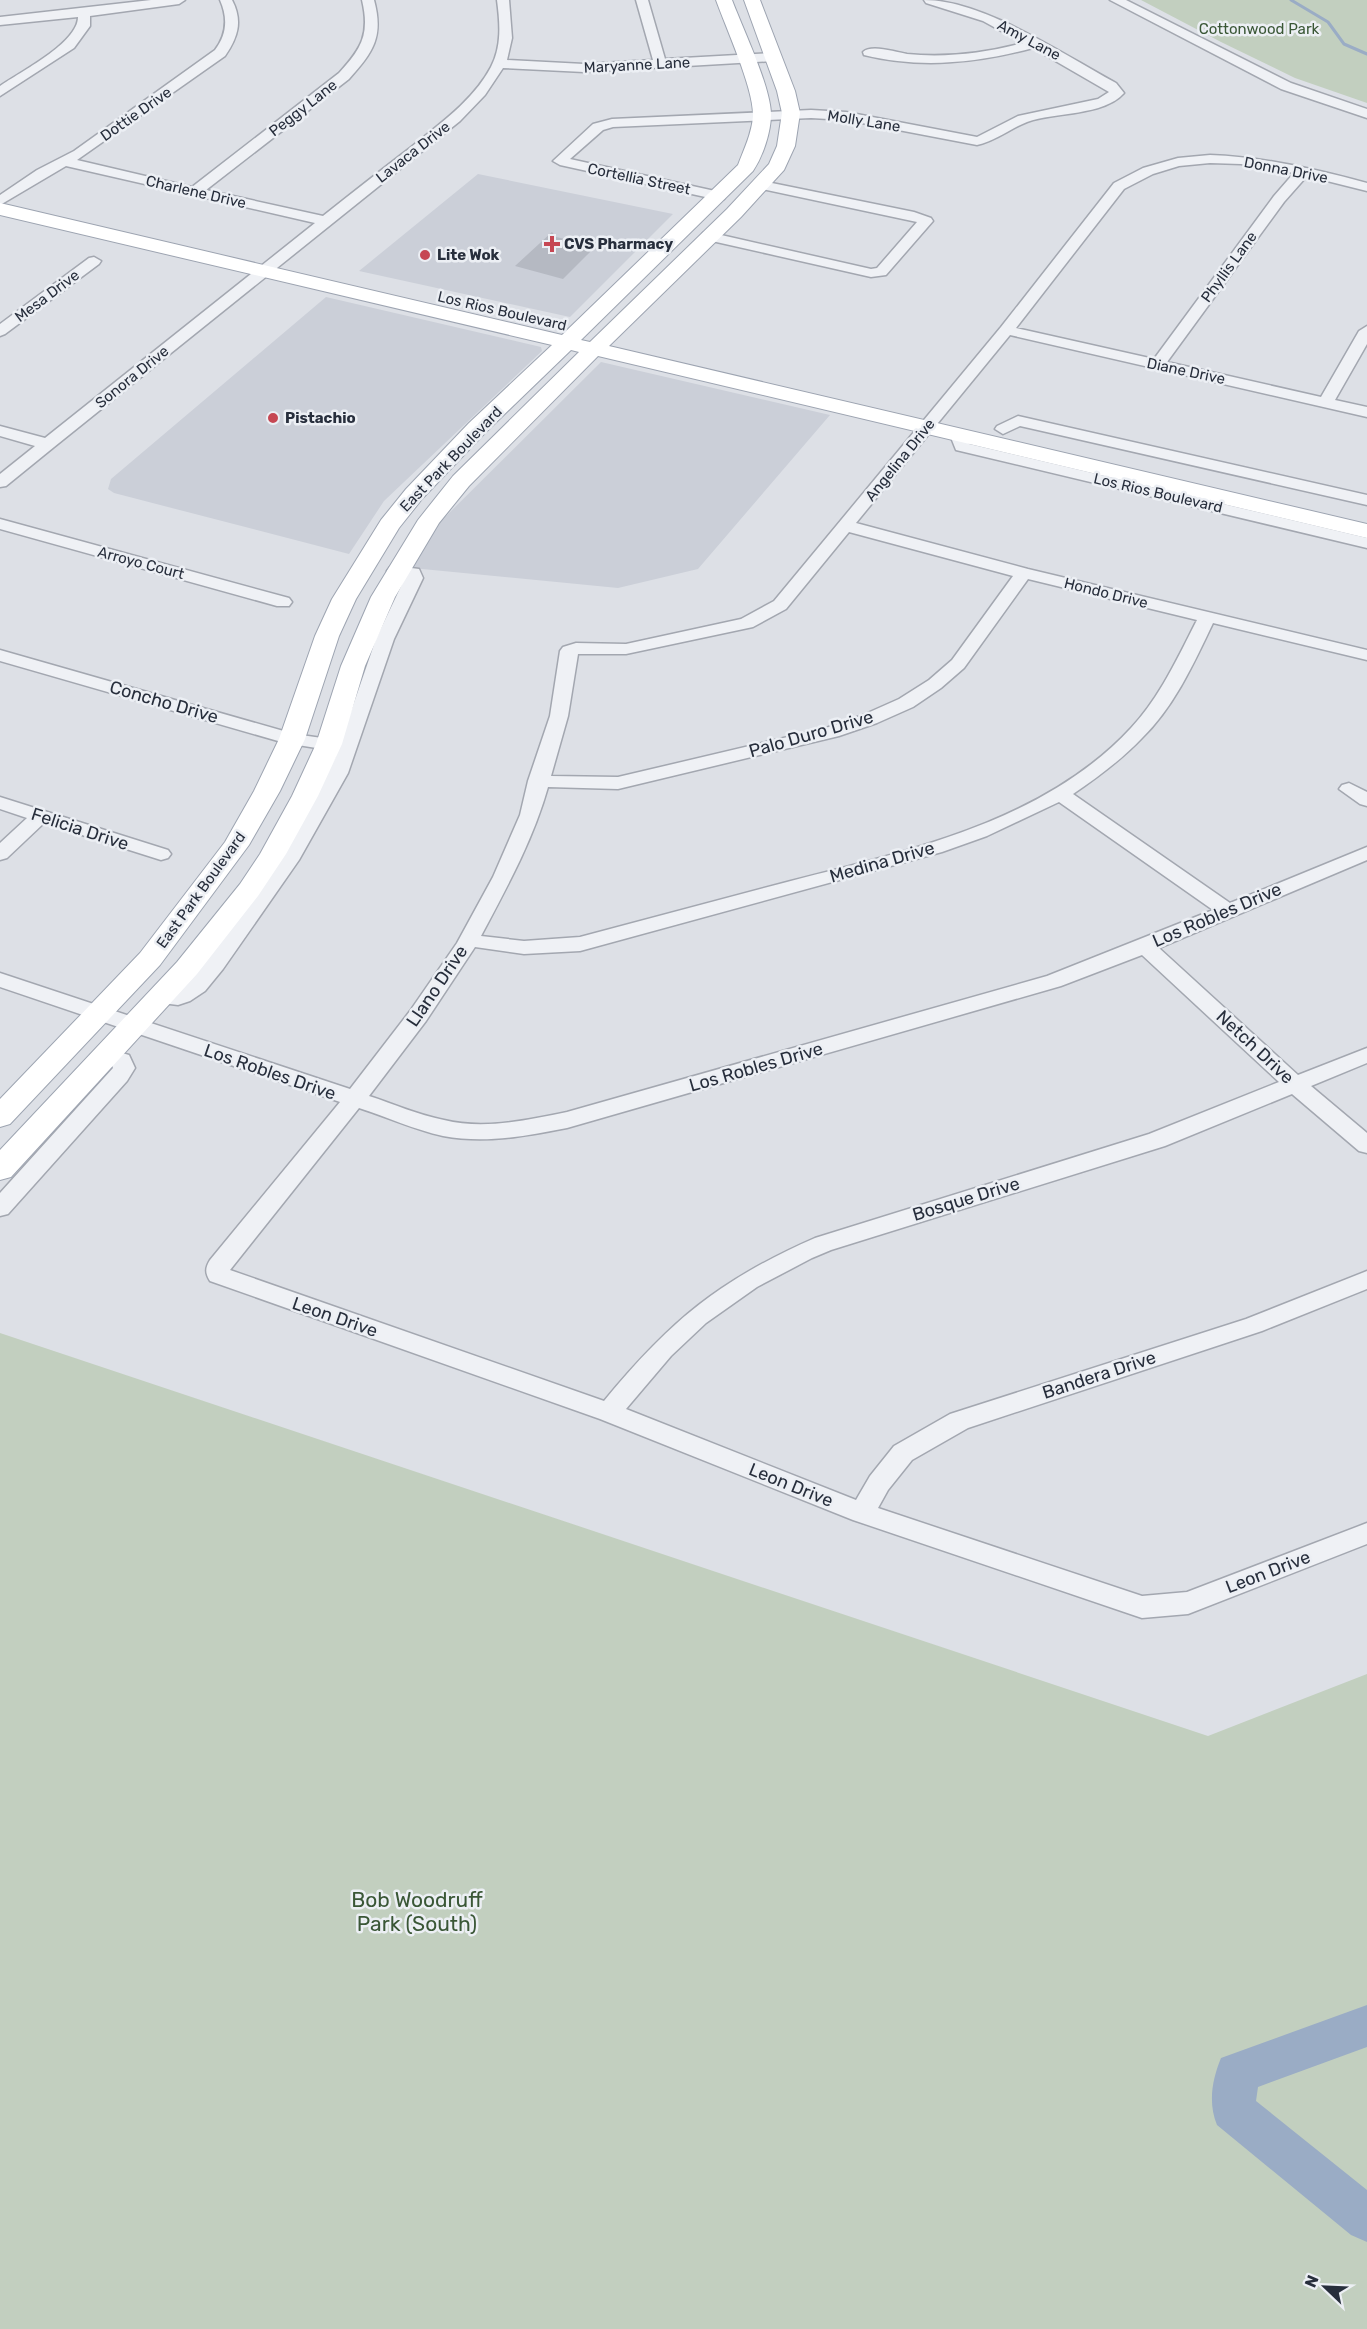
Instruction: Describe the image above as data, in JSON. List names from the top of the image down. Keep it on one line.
{"streets":{"main road":["Los Rios Boulevard","East Park Boulevard"],"street":["Amy Lane","Maryanne Lane","Peggy Lane","Dottie Drive","Molly Lane","Lavaca Drive","Donna Drive","Cortellia Street","Charlene Drive","Phyllis Lane","Mesa Drive","Diane Drive","Sonora Drive","Angelina Drive","Arroyo Court","Hondo Drive","Concho Drive","Palo Duro Drive","Felicia Drive","Medina Drive","Los Robles Drive","Llano Drive","Netch Drive","Bosque Drive","Leon Drive","Bandera Drive"]},"crossings":[["Amy Lane","Molly Lane"],["Maryanne Lane","Lavaca Drive"],["Maryanne Lane","East Park Boulevard"],["Peggy Lane","Charlene Drive"],["Dottie Drive","Charlene Drive"],["Dottie Drive","Los Rios Boulevard"],["Molly Lane","Cortellia Street"],["Molly Lane","East Park Boulevard"],["Lavaca Drive","Charlene Drive"],["Lavaca Drive","Los Rios Boulevard"],["Lavaca Drive","Sonora Drive"],["Donna Drive","Phyllis Lane"],["Donna Drive","Angelina Drive"],["Cortellia Street","East Park Boulevard"],["Phyllis Lane","Diane Drive"],["Los Rios Boulevard","Sonora Drive"],["Los Rios Boulevard","East Park Boulevard"],["Los Rios Boulevard","Angelina Drive"],["Diane Drive","Angelina Drive"],["East Park Boulevard","Concho Drive"],["East Park Boulevard","Los Robles Drive"],["Angelina Drive","Hondo Drive"],["Angelina Drive","Llano Drive"],["Hondo Drive","Palo Duro Drive"],["Hondo Drive","Medina Drive"],["Palo Duro Drive","Llano Drive"],["Medina Drive","Llano Drive"],["Los Robles Drive","Llano Drive"],["Los Robles Drive","Netch Drive"],["Llano Drive","Leon Drive"],["Netch Drive","Bosque Drive"],["Bosque Drive","Leon Drive"],["Leon Drive","Bandera Drive"]],"parks":["Cottonwood Park","Bob Woodruff Park (South)"],"places":{"health":["CVS Pharmacy"],"other":["Lite Wok","Pistachio"]},"north":"top left"}
